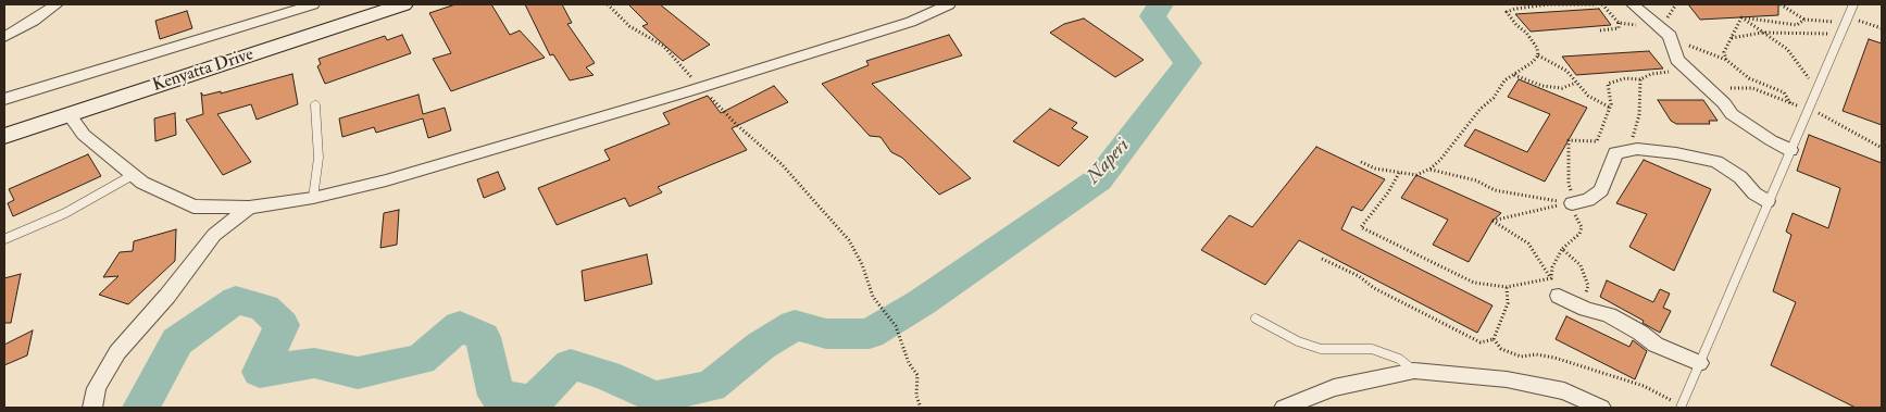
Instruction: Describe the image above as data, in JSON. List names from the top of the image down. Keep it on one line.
{"streets":{"main road":["Kenyatta Drive"]},"water":["Naperi"]}
